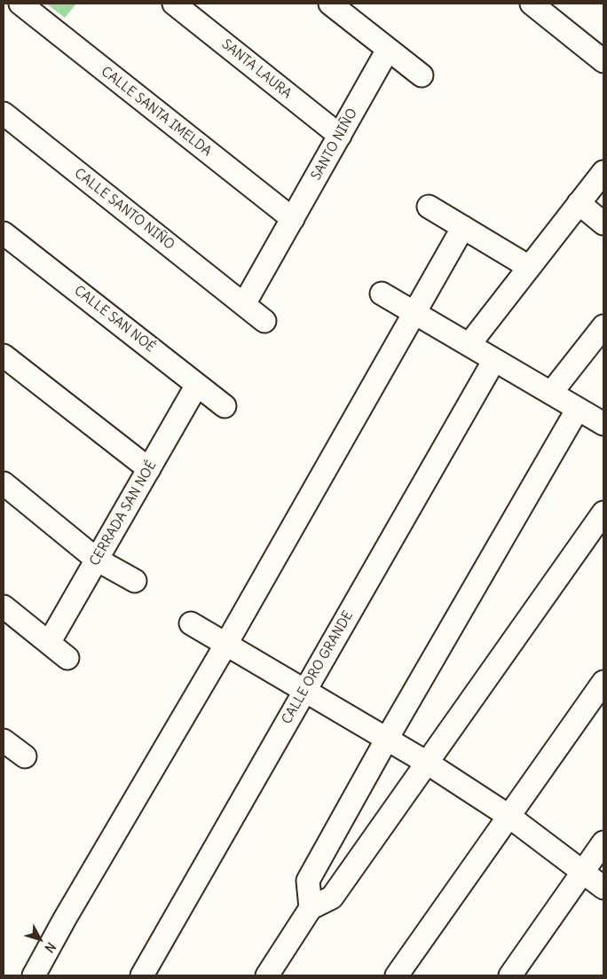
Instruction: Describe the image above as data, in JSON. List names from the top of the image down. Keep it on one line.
{"streets":{"street":["SANTA LAURA","CALLE SANTA IMELDA","SANTO NIÑO","CALLE SANTO NIÑO","CALLE SAN NOÉ","CERRADA SAN NOÉ","CALLE ORO GRANDE"]},"crossings":[["SANTA LAURA","SANTO NIÑO"],["CALLE SANTA IMELDA","SANTO NIÑO"],["SANTO NIÑO","CALLE SANTO NIÑO"],["CALLE SAN NOÉ","CERRADA SAN NOÉ"]],"north":"bottom right"}
